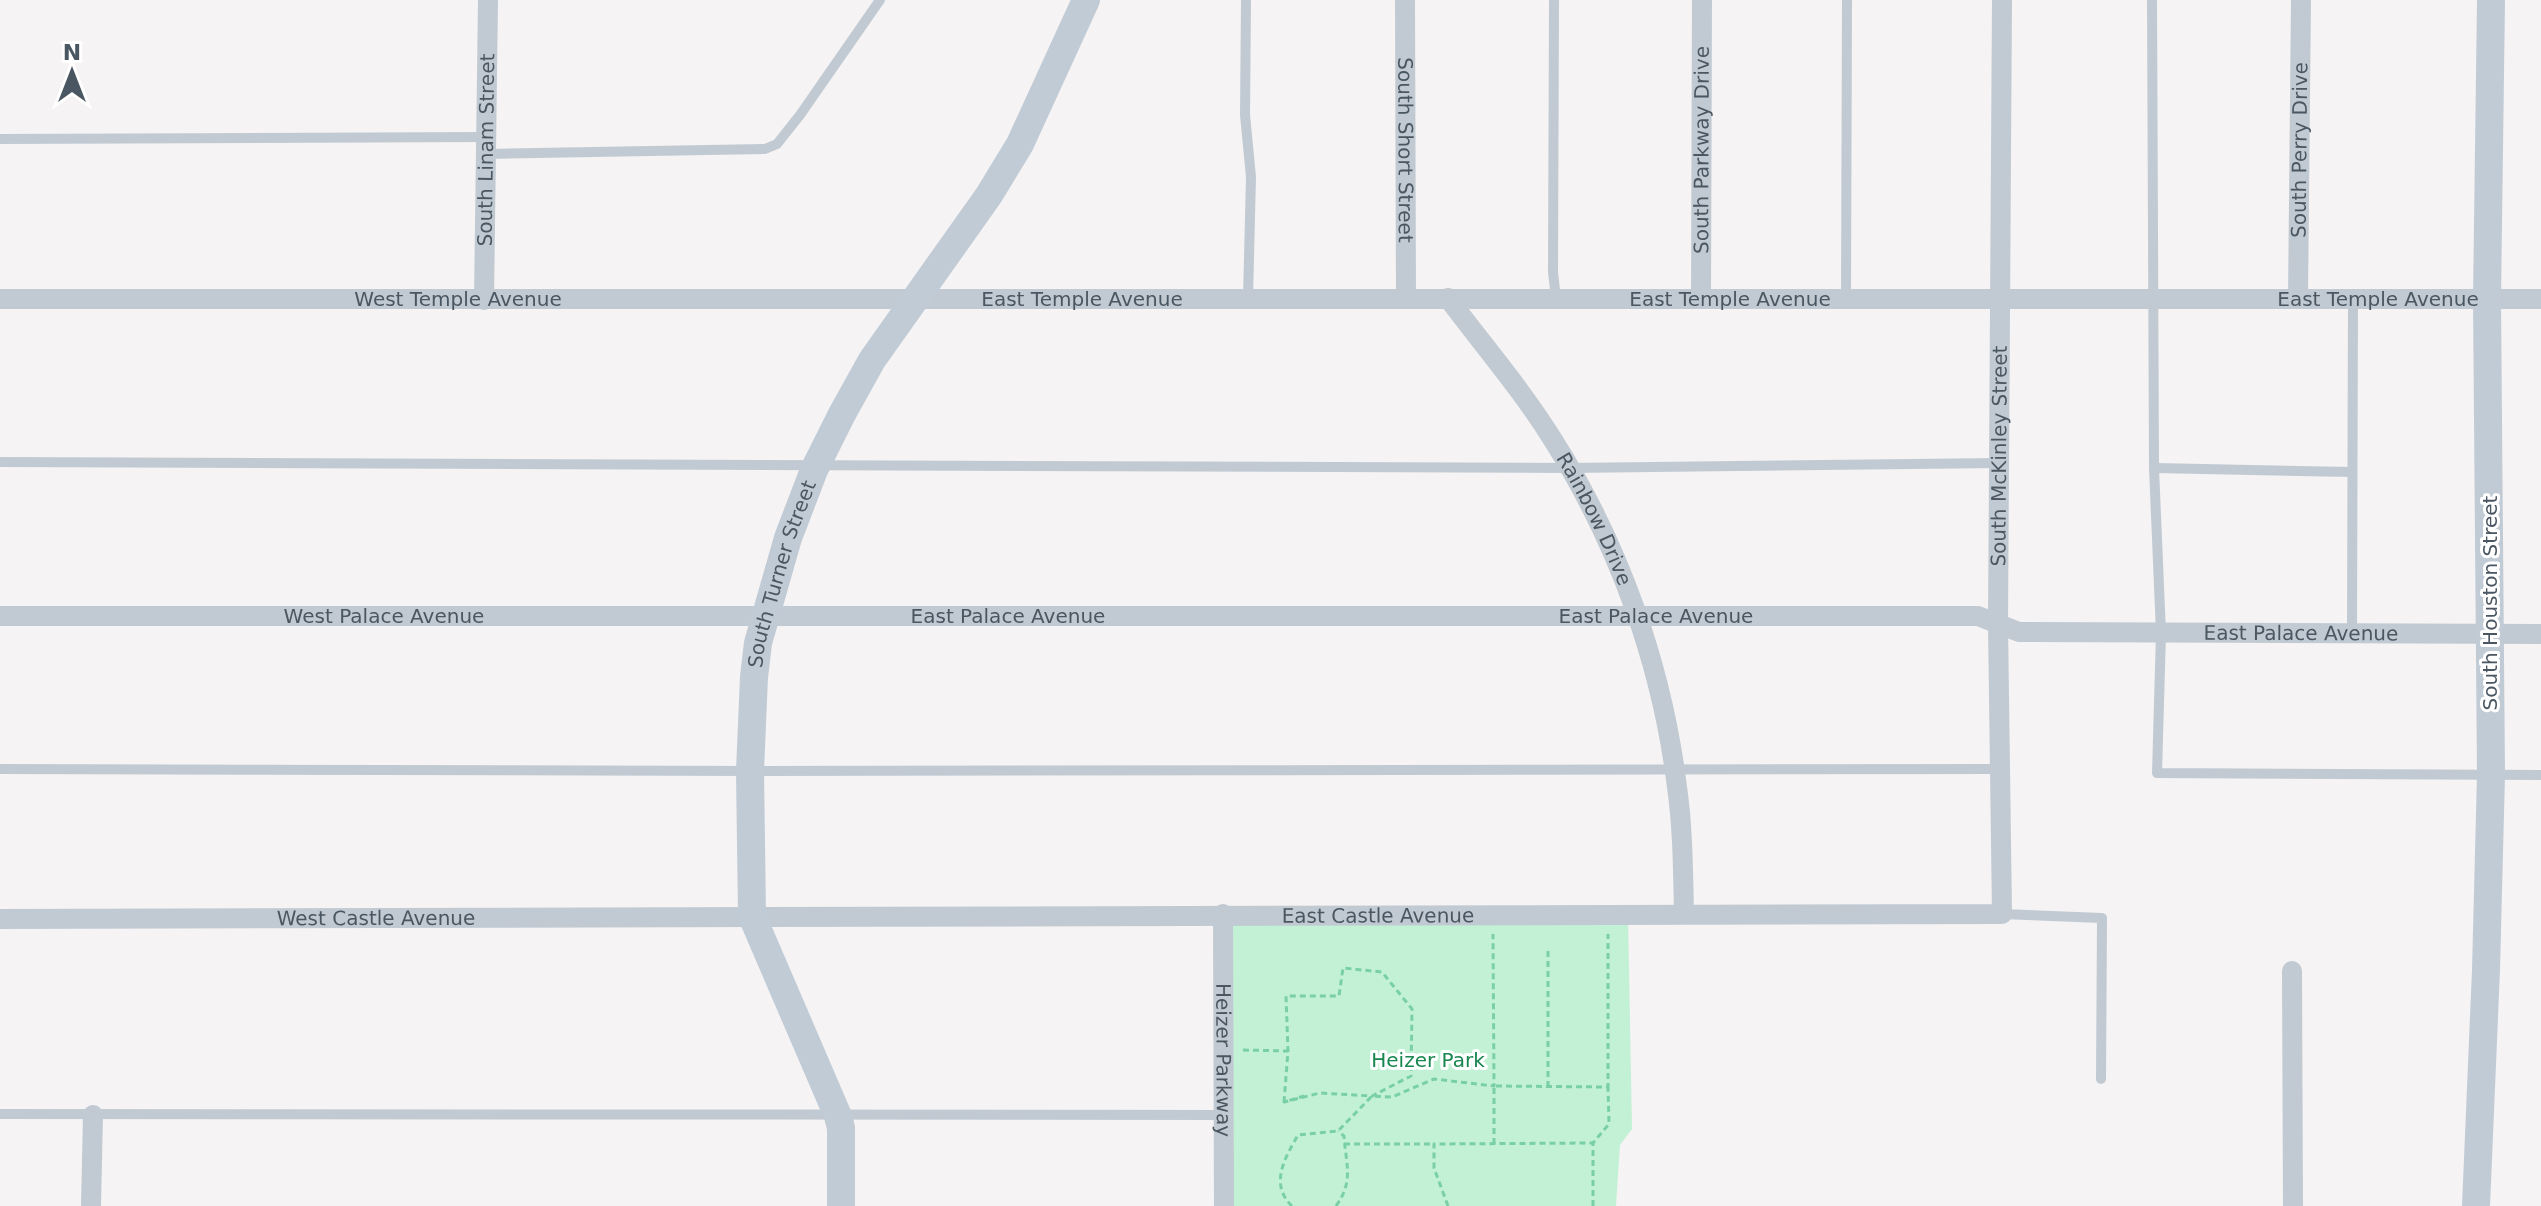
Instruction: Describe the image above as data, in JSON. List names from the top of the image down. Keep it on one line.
{"streets":{"main road":["South Turner Street","South Houston Street"],"street":["South Short Street","South Parkway Drive","South Perry Drive","South Linam Street","East Temple Avenue","West Temple Avenue","South McKinley Street","Rainbow Drive","West Palace Avenue","East Palace Avenue","East Castle Avenue","West Castle Avenue","Heizer Parkway"]},"crossings":[["South Short Street","East Temple Avenue"],["South Parkway Drive","East Temple Avenue"],["South Perry Drive","East Temple Avenue"],["South Linam Street","West Temple Avenue"],["East Temple Avenue","West Temple Avenue"],["East Temple Avenue","South McKinley Street"],["East Temple Avenue","Rainbow Drive"],["East Temple Avenue","South Turner Street"],["East Temple Avenue","South Houston Street"],["West Temple Avenue","South Turner Street"],["South McKinley Street","East Palace Avenue"],["South McKinley Street","East Castle Avenue"],["Rainbow Drive","East Palace Avenue"],["Rainbow Drive","East Castle Avenue"],["South Turner Street","West Palace Avenue"],["South Turner Street","East Palace Avenue"],["South Turner Street","East Castle Avenue"],["South Turner Street","West Castle Avenue"],["South Houston Street","East Palace Avenue"],["West Palace Avenue","East Palace Avenue"],["East Castle Avenue","West Castle Avenue"],["East Castle Avenue","Heizer Parkway"]],"parks":["Heizer Park"],"north":"top"}
